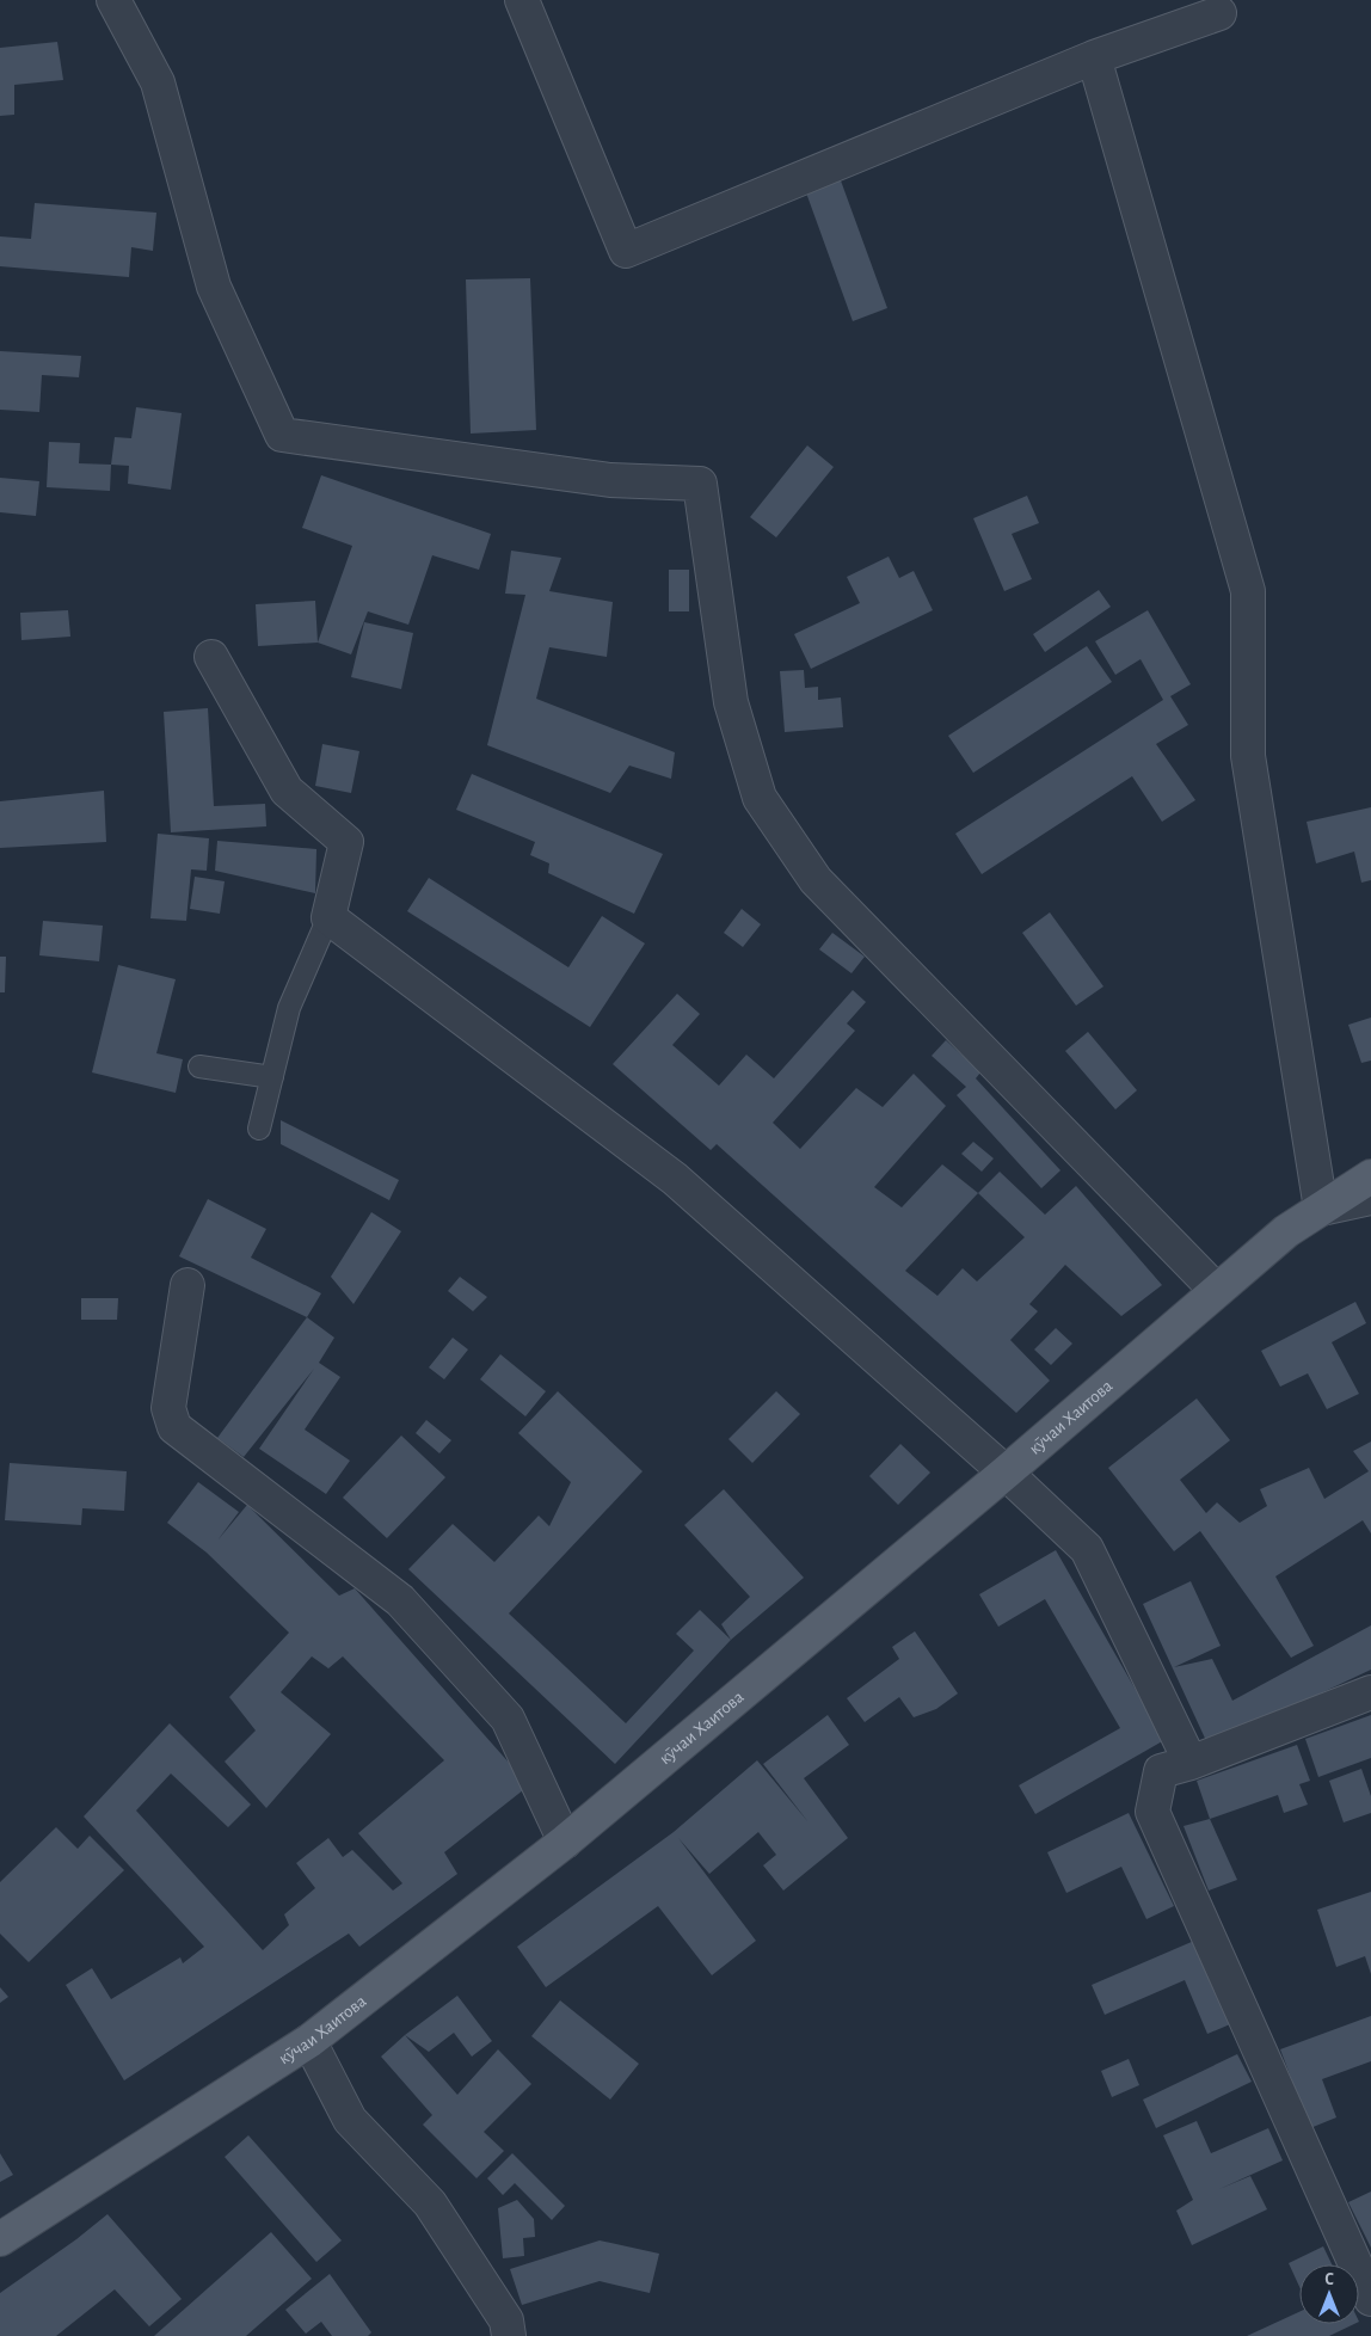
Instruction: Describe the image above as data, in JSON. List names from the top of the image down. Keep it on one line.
{"streets":{"main road":["кӯчаи Хаитова"]},"north":"top"}
